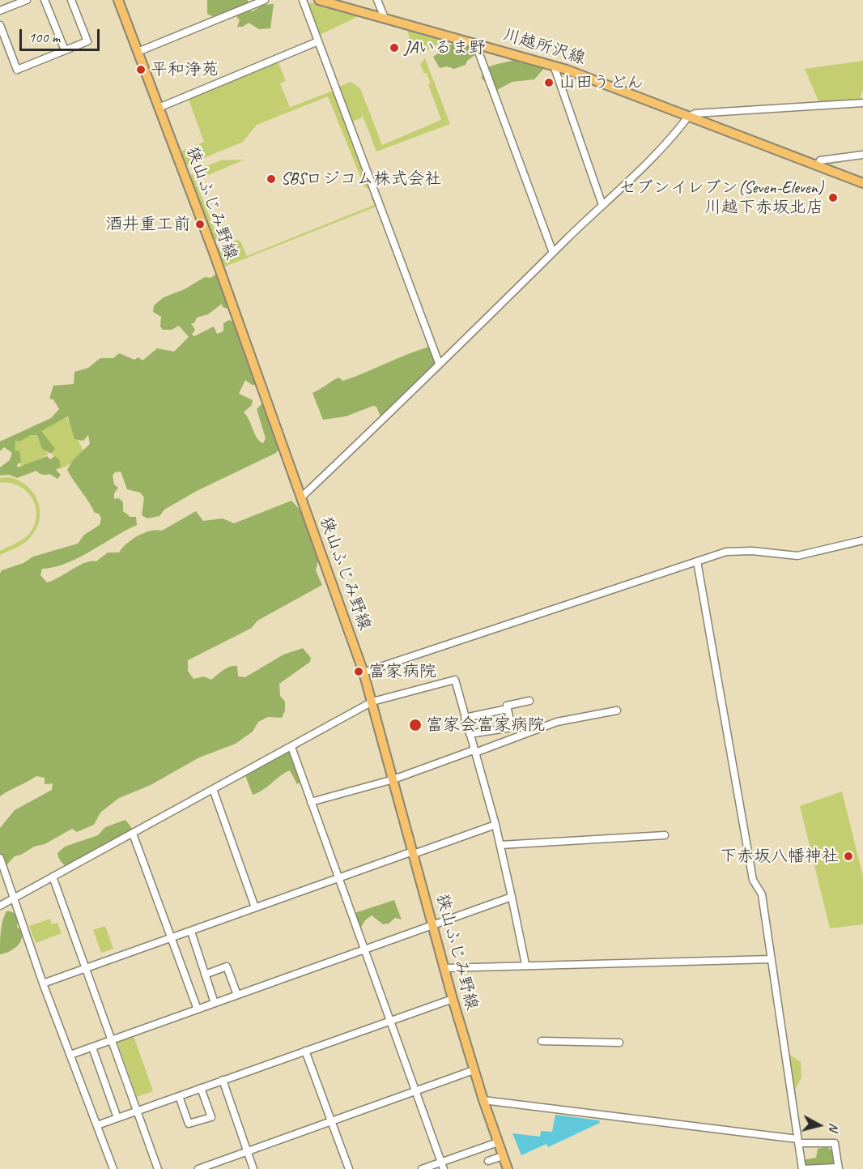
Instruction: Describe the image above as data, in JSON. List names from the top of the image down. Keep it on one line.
{"streets":{"main road":["川越所沢線","狭山ふじみ野線"]},"places":["JAいるま野","平和浄苑","山田うどん","SBSロジコム株式会社","セブンイレブン(Seven-Eleven) 川越下赤坂北店","酒井重工前","富家病院","富家会富家病院","下赤坂八幡神社"],"scale_bar":"100 m","north":"right"}
